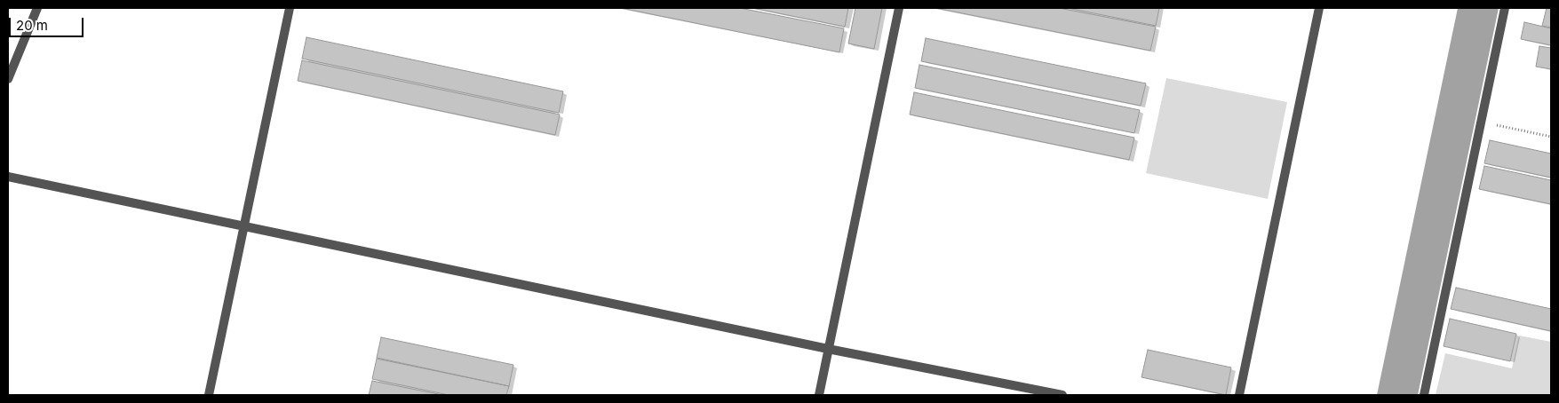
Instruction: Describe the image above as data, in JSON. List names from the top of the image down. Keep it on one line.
{"scale_bar":"20 m"}
